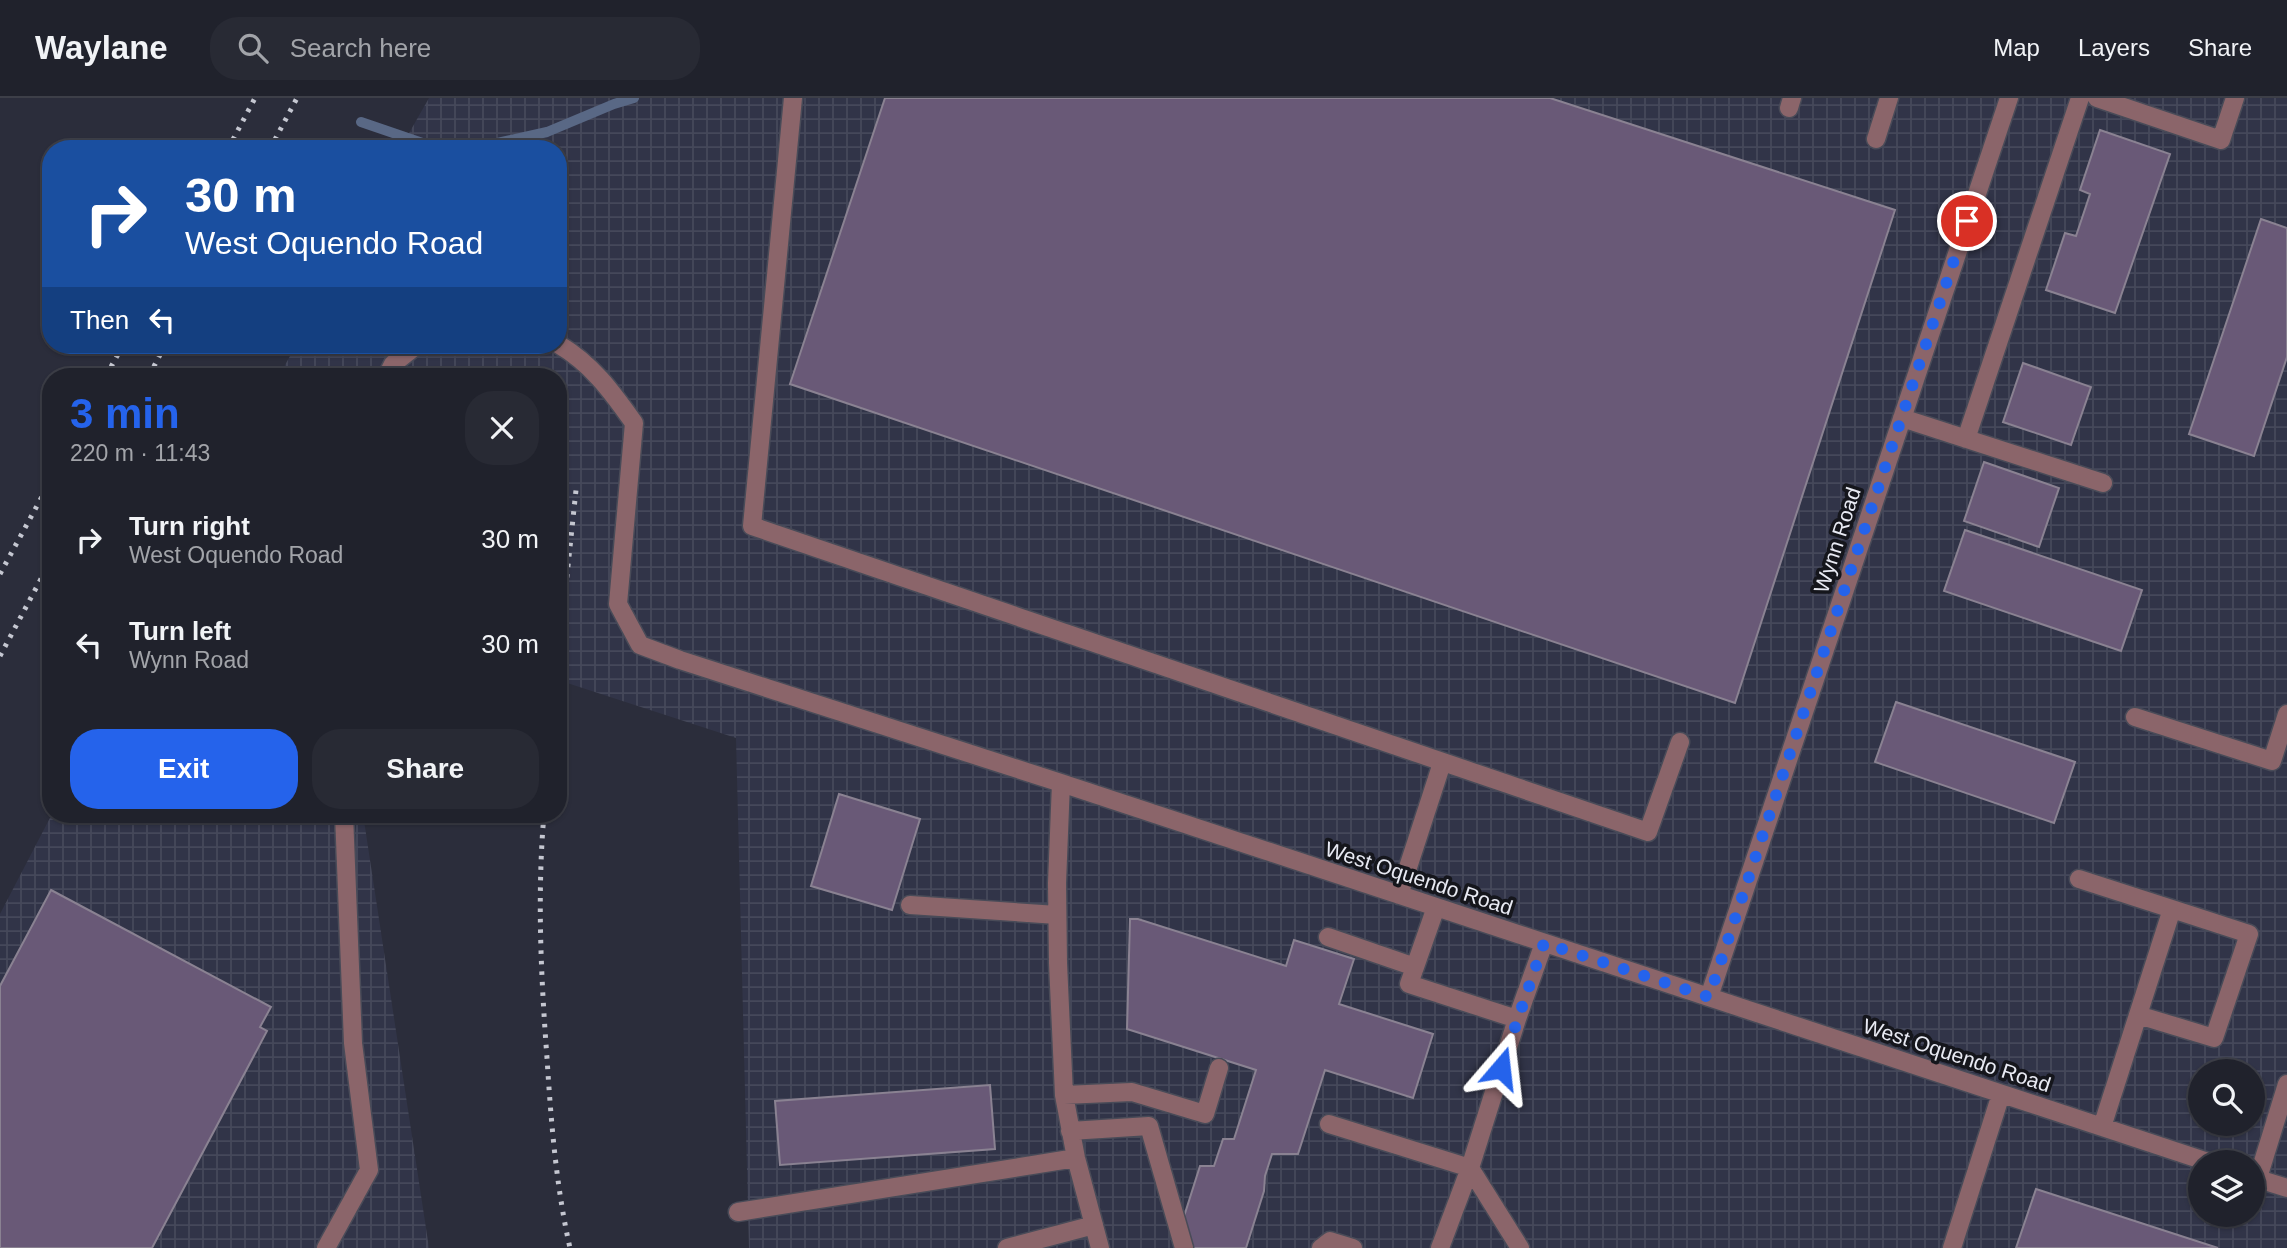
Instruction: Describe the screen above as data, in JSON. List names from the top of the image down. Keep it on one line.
{"streets":{"street":["Wynn Road","West Oquendo Road"]},"crossings":[["Wynn Road","West Oquendo Road"]],"page":{"header":"Waylane","search":"Search here","nav":["Map","Layers","Share"],"turn":["30 m","West Oquendo Road"],"then":"Then","heading":["3 min","220 m · 11:43"],"list":[{"name":"Turn right","note":"West Oquendo Road","value":"30 m"},{"name":"Turn left","note":"Wynn Road","value":"30 m"}],"buttons":["Exit","Share"]}}
